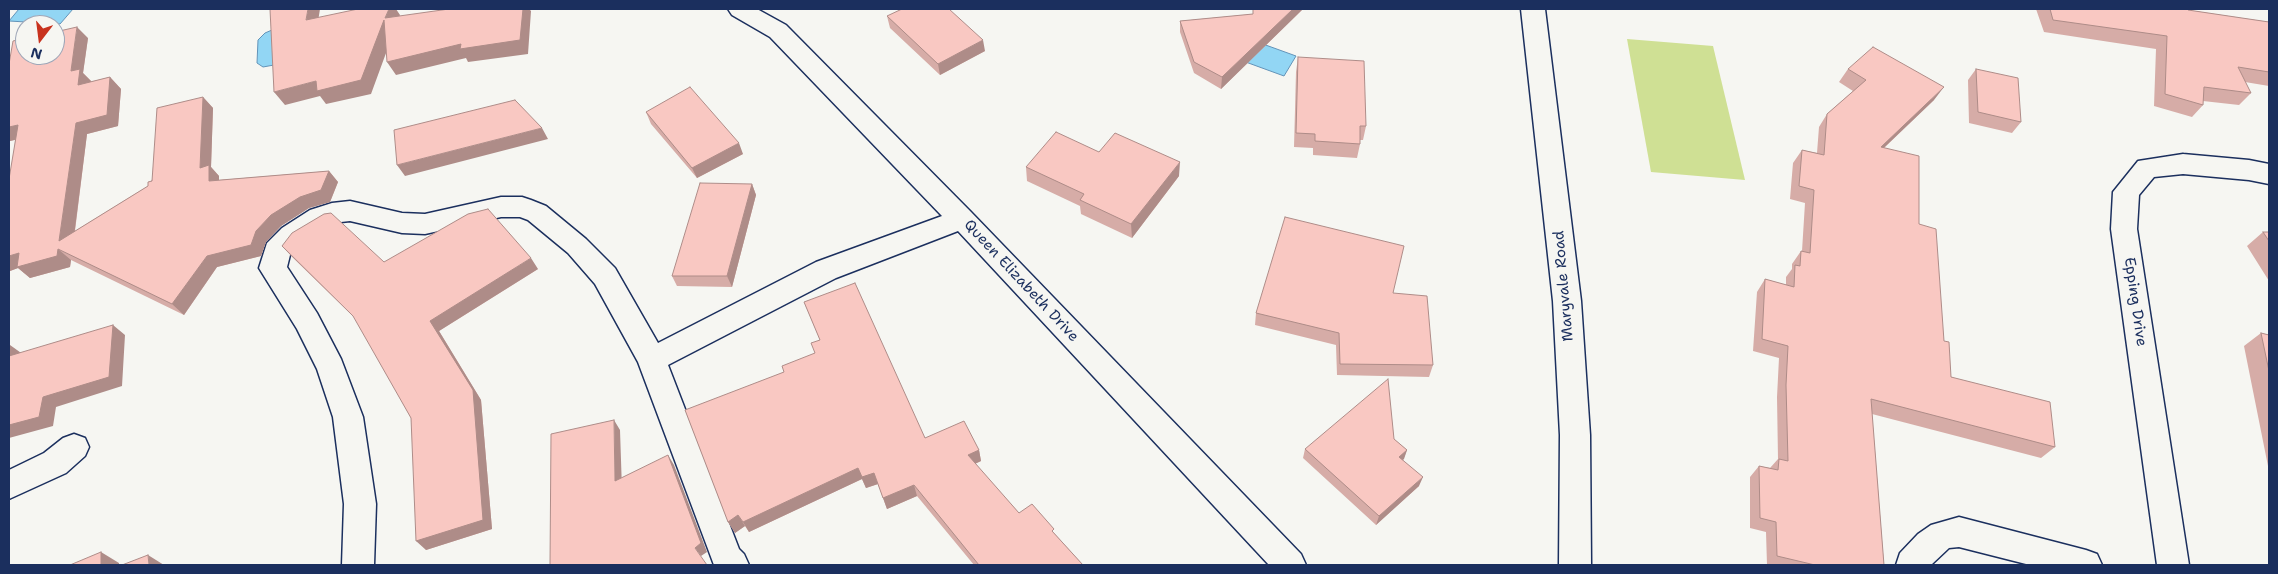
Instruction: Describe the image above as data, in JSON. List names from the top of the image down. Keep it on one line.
{"streets":{"street":["Queen Elizabeth Drive","Maryvale Road","Epping Drive"]},"north":"bottom"}
